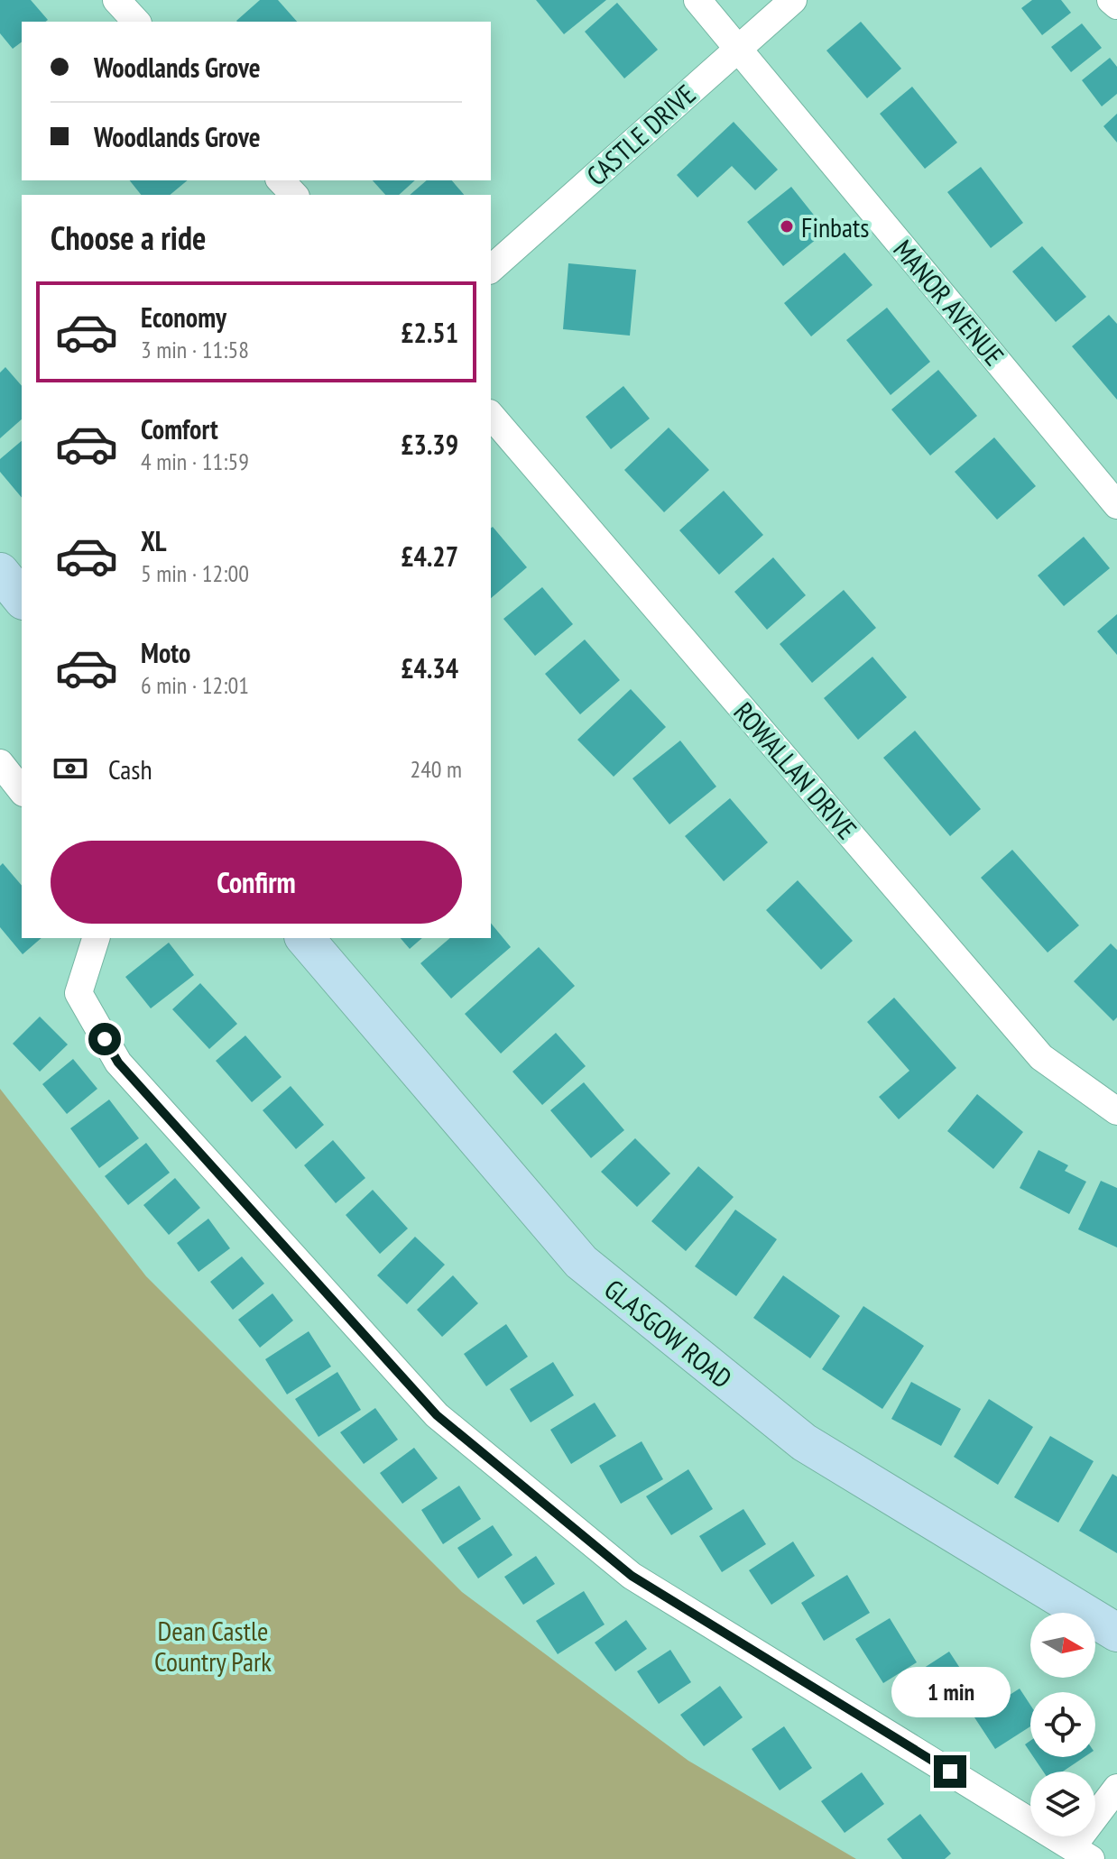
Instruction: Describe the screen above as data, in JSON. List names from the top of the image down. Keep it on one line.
{"streets":{"main road":["GLASGOW ROAD"],"street":["CASTLE DRIVE","MANOR AVENUE","ROWALLAN DRIVE"]},"crossings":[["CASTLE DRIVE","MANOR AVENUE"]],"parks":["Dean Castle Country Park"],"places":["Finbats"],"north":"right","page":{"banner":["Woodlands Grove","Woodlands Grove"],"heading":"Choose a ride","list":[{"name":"Economy","note":"3 min · 11:58","value":"£2.51"},{"name":"Comfort","note":"4 min · 11:59","value":"£3.39"},{"name":"XL","note":"5 min · 12:00","value":"£4.27"},{"name":"Moto","note":"6 min · 12:01","value":"£4.34"}],"pay":["Cash","240 m"],"buttons":"Confirm","bubble":"1 min"}}
